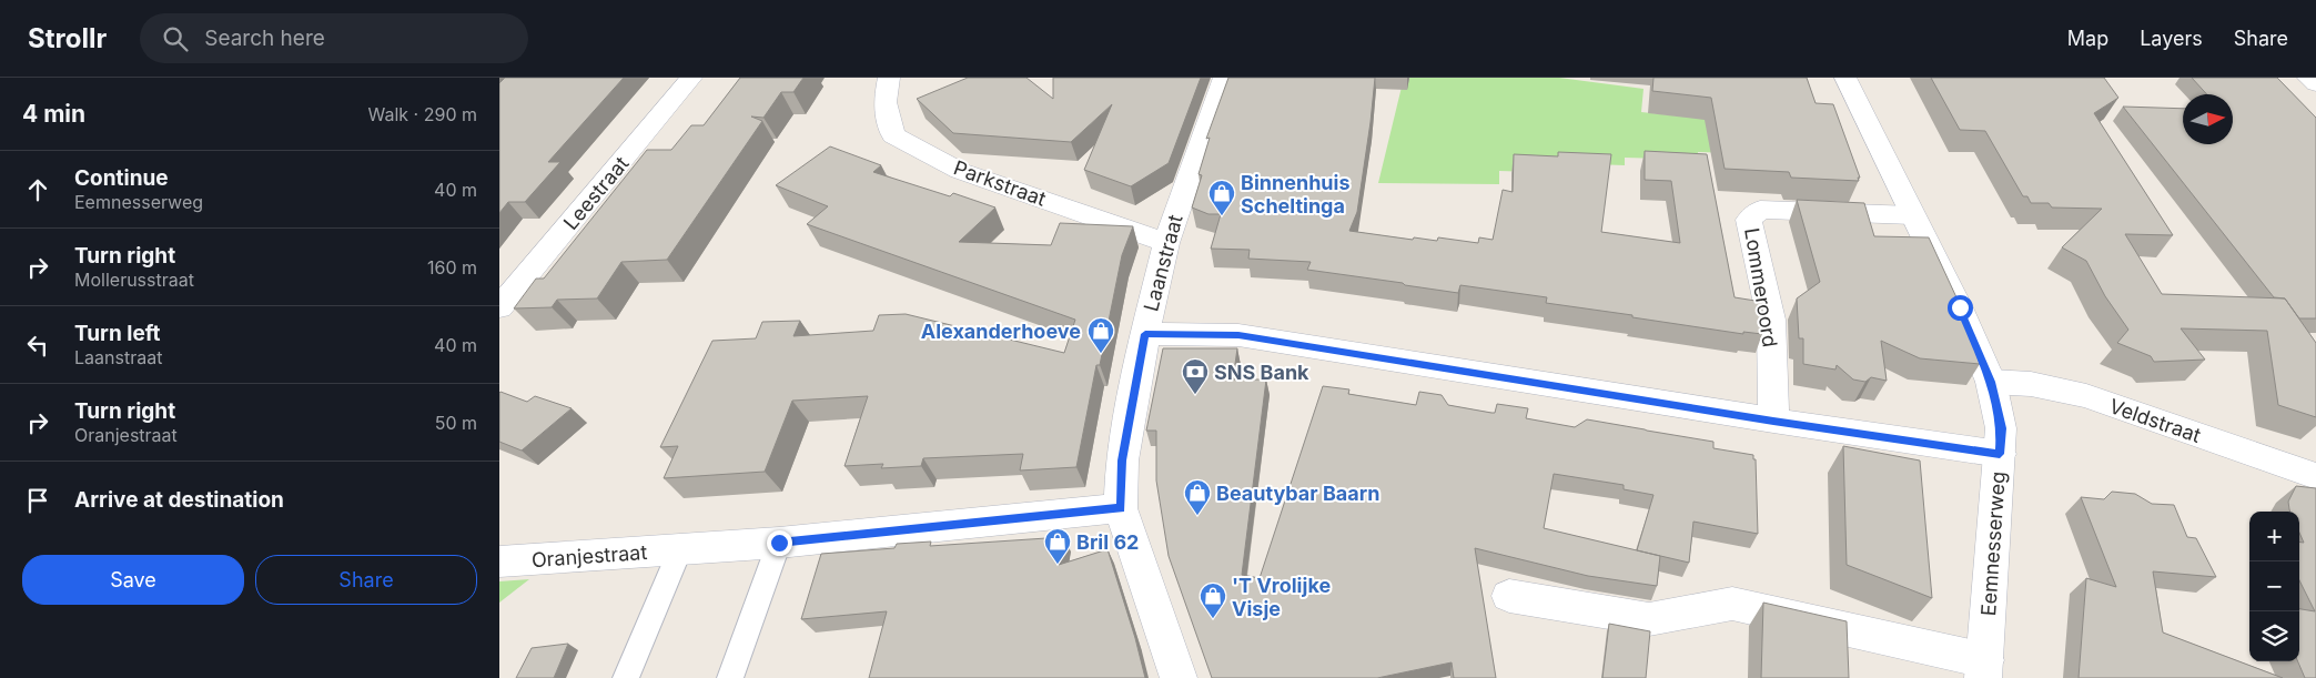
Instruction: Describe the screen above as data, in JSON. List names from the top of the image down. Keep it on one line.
{"streets":{"street":["Parkstraat","Leestraat","Laanstraat","Lommeroord","Veldstraat","Eemnesserweg","Oranjestraat"]},"crossings":[["Parkstraat","Laanstraat"],["Laanstraat","Oranjestraat"],["Lommeroord","Eemnesserweg"],["Veldstraat","Eemnesserweg"]],"places":{"shop":["Binnenhuis Scheltinga","Alexanderhoeve","Beautybar Baarn","Bril 62","'T Vrolijke Visje"],"bank":["SNS Bank"]},"north":"right","page":{"header":"Strollr","search":"Search here","nav":["Map","Layers","Share"],"heading":["4 min","Walk · 290 m"],"list":[["Continue","Eemnesserweg","40 m"],["Turn right","Mollerusstraat","160 m"],["Turn left","Laanstraat","40 m"],["Turn right","Oranjestraat","50 m"],"Arrive at destination"],"map_buttons":["+","−"],"buttons":["Save","Share"]}}
